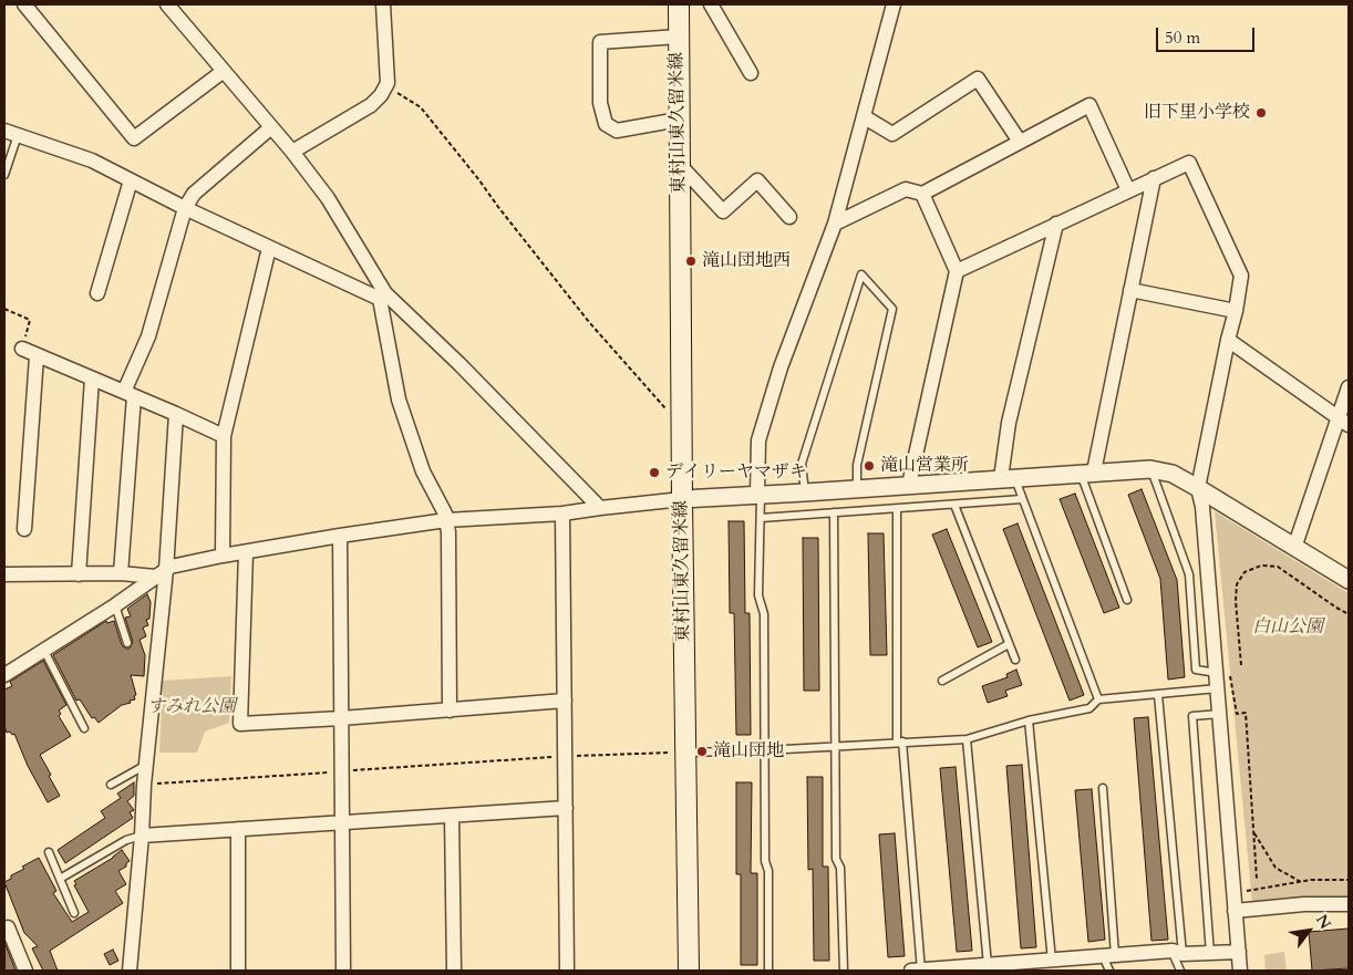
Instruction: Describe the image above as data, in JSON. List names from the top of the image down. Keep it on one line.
{"streets":{"main road":["東村山東久留米線"]},"parks":["白山公園","すみれ公園"],"places":["旧下里小学校","滝山団地西","滝山営業所","デイリーヤマザキ","滝山団地"],"scale_bar":"50 m","north":"top right"}
